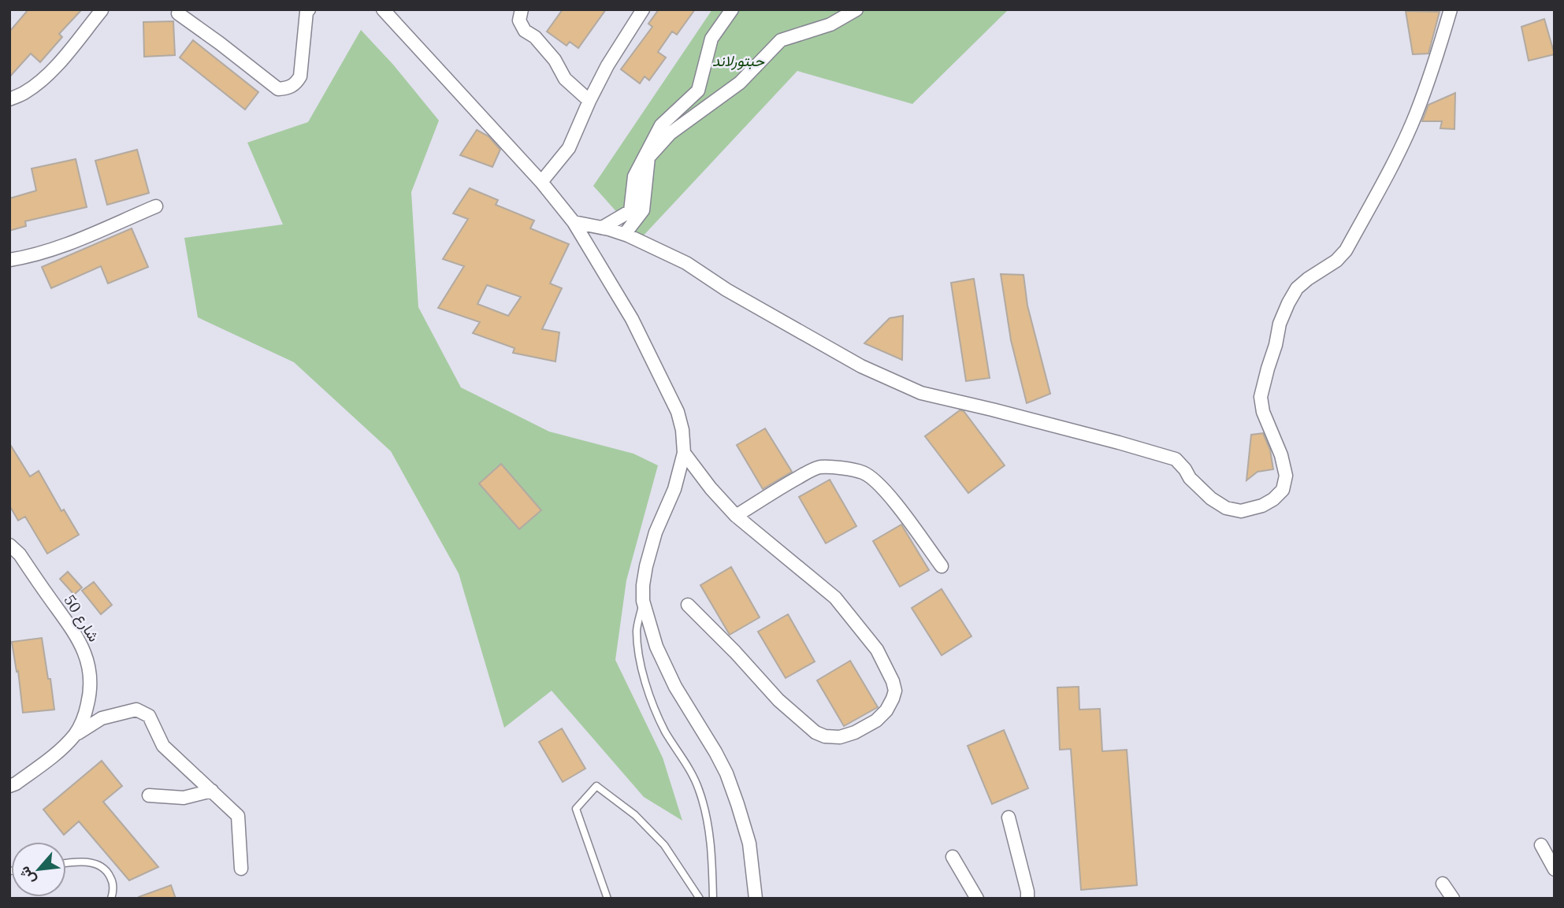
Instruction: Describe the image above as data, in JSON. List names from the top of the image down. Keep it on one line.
{"streets":{"street":["شارع 50"]},"parks":["حبتورلاند"],"north":"bottom left"}
